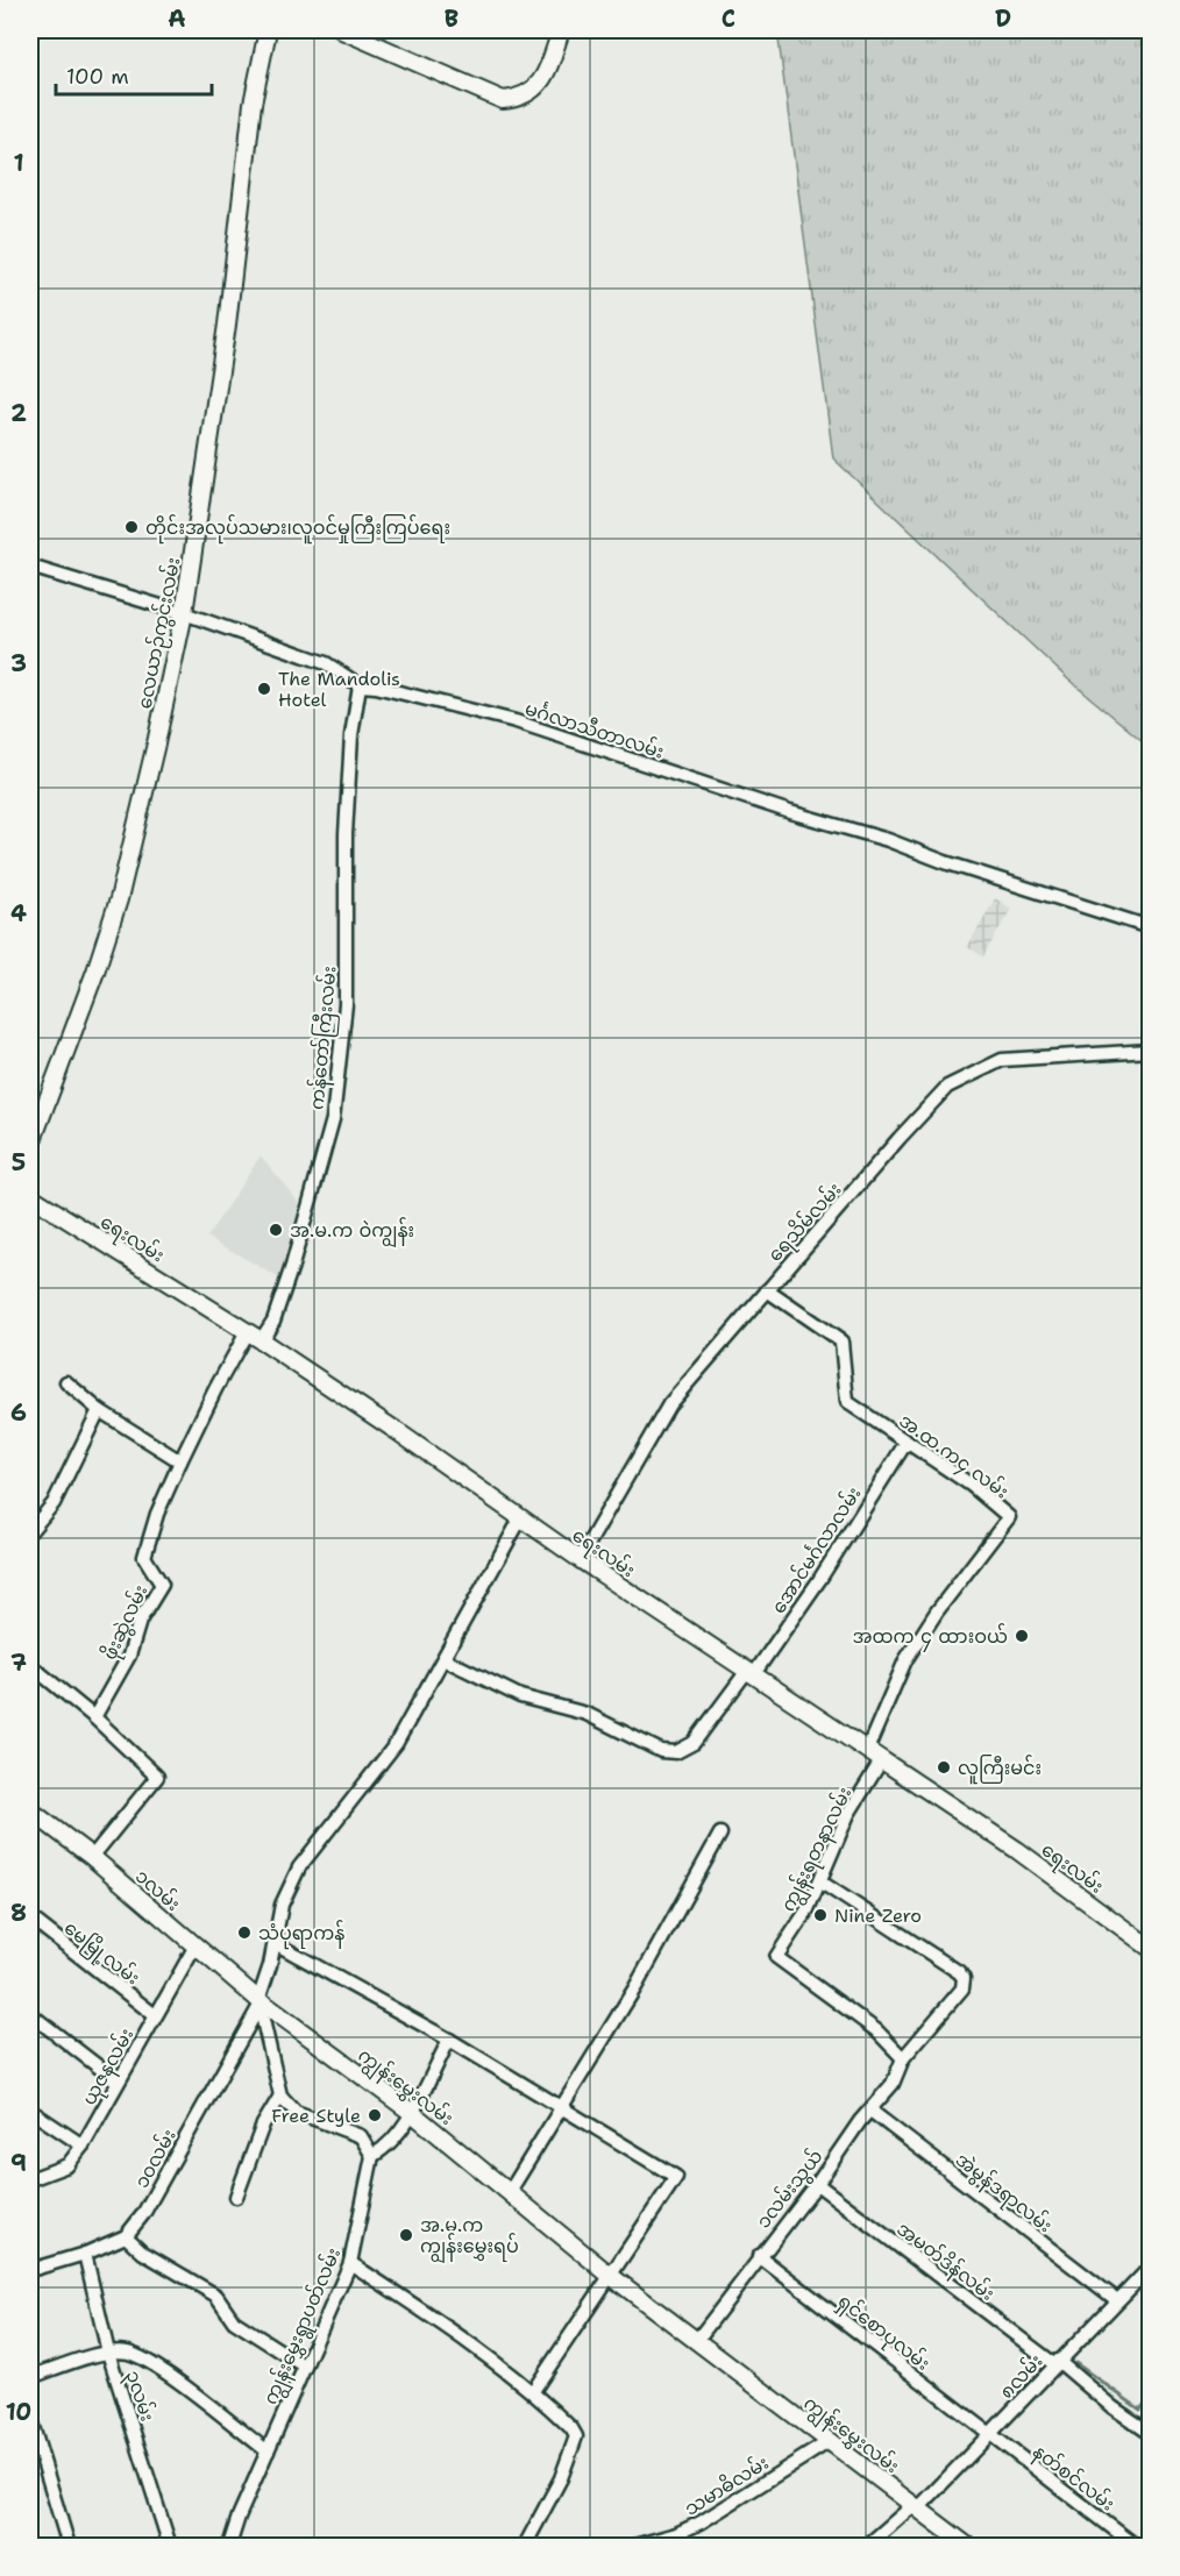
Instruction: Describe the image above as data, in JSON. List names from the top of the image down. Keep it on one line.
{"streets":{"street":["လေယာဉ်ကွင်းလမ်း","မင်္ဂလာသီတာလမ်း","ကန်တော်ကြီးလမ်း","ရေသိမ်လမ်း","ရေးလမ်း","အ.ထ.က၄ လမ်း","အောင်မင်္ဂလာလမ်း","ဖိုးဆွဲလမ်း","ကျွန်းရတနာလမ်း","၁လမ်း","မေမြို့လမ်း","ယုဇနလမ်း","ကျွန်းမွှေးလမ်း","၁၀လမ်း","၁လမ်းသွယ်","အဲမွန်ဒရာလမ်း","အမတ်ဒိန်လမ်း","ကျွန်းမွှေးရွာပတ်လမ်း","ရှင်စောပုလမ်း","၈လမ်း","၃လမ်း","နတ်စင်လမ်း","သမာဓိလမ်း"]},"crossings":[["လေယာဉ်ကွင်းလမ်း","မင်္ဂလာသီတာလမ်း"],["မင်္ဂလာသီတာလမ်း","ကန်တော်ကြီးလမ်း"],["ကန်တော်ကြီးလမ်း","ရေးလမ်း"],["ကန်တော်ကြီးလမ်း","ဖိုးဆွဲလမ်း"],["ရေသိမ်လမ်း","ရေးလမ်း"],["ရေသိမ်လမ်း","အ.ထ.က၄ လမ်း"],["ရေးလမ်း","အ.ထ.က၄ လမ်း"],["ရေးလမ်း","အောင်မင်္ဂလာလမ်း"],["ရေးလမ်း","ဖိုးဆွဲလမ်း"],["ရေးလမ်း","ကျွန်းရတနာလမ်း"],["အ.ထ.က၄ လမ်း","အောင်မင်္ဂလာလမ်း"],["ကျွန်းရတနာလမ်း","၁လမ်းသွယ်"],["၁လမ်း","ယုဇနလမ်း"],["၁လမ်း","ကျွန်းမွှေးလမ်း"],["၁လမ်း","၁၀လမ်း"],["မေမြို့လမ်း","ယုဇနလမ်း"],["ကျွန်းမွှေးလမ်း","၁၀လမ်း"],["ကျွန်းမွှေးလမ်း","၁လမ်းသွယ်"],["ကျွန်းမွှေးလမ်း","၈လမ်း"],["ကျွန်းမွှေးလမ်း","သမာဓိလမ်း"],["၁၀လမ်း","၃လမ်း"],["၁လမ်းသွယ်","အဲမွန်ဒရာလမ်း"],["၁လမ်းသွယ်","အမတ်ဒိန်လမ်း"],["၁လမ်းသွယ်","ရှင်စောပုလမ်း"],["အဲမွန်ဒရာလမ်း","၈လမ်း"],["အမတ်ဒိန်လမ်း","၈လမ်း"],["ရှင်စောပုလမ်း","၈လမ်း"],["ရှင်စောပုလမ်း","နတ်စင်လမ်း"],["၈လမ်း","နတ်စင်လမ်း"]],"places":["တိုင်းအလုပ်သမား၊လူဝင်မှုကြီးကြပ်ရေး","The Mandolis Hotel","အ.မ.က ဝဲကျွန်း","အထက ၄ ထားဝယ်","လူကြီးမင်း","Nine Zero","သံပုရာကန်","Free Style","အ.မ.က ကျွန်းမွှေးရပ်"],"scale_bar":"100 m","grid":{"columns":["A","B","C","D"],"rows":["1","2","3","4","5","6","7","8","9","10"]}}
